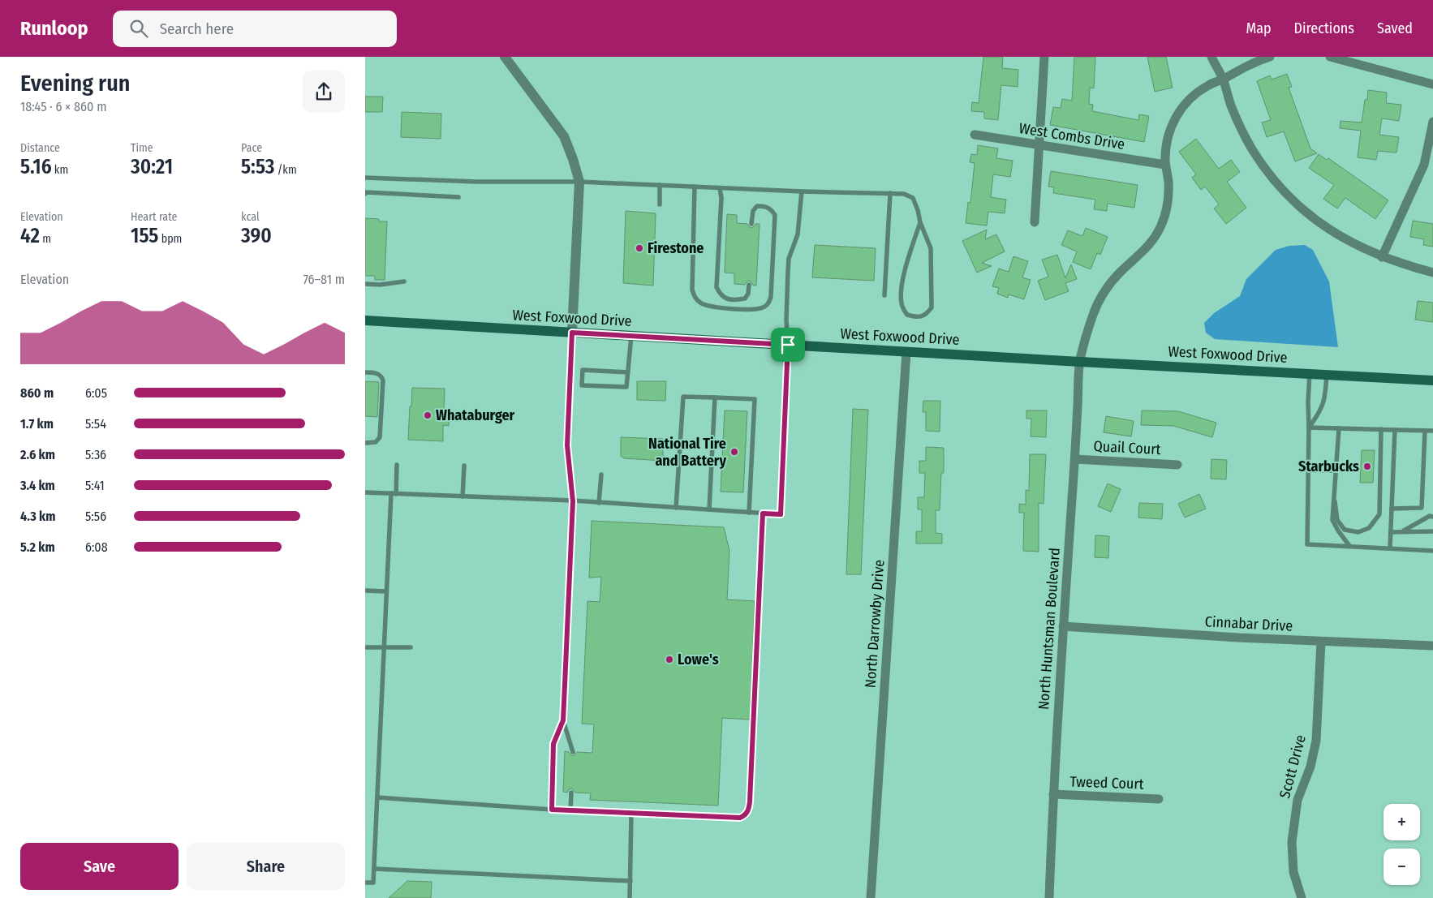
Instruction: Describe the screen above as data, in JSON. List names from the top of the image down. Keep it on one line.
{"streets":{"main road":["West Foxwood Drive"],"street":["West Combs Drive","Quail Court","North Darrowby Drive","Cinnabar Drive","North Huntsman Boulevard","Scott Drive","Tweed Court"]},"crossings":[["West Combs Drive","North Huntsman Boulevard"],["West Foxwood Drive","North Darrowby Drive"],["West Foxwood Drive","North Huntsman Boulevard"],["Quail Court","North Huntsman Boulevard"],["Cinnabar Drive","North Huntsman Boulevard"],["Cinnabar Drive","Scott Drive"],["North Huntsman Boulevard","Tweed Court"]],"places":["Firestone","Whataburger","National Tire and Battery","Starbucks","Lowe's"],"page":{"header":"Runloop","search":"Search here","nav":["Map","Directions","Saved"],"heading":["Evening run","18:45 · 6 × 860 m"],"stats":[["Distance","5.16 km"],["Time","30:21"],["Pace","5:53 /km"],["Elevation","42 m"],["Heart rate","155 bpm"],["kcal","390"]],"chart":["Elevation","76–81 m"],"list":[{"name":"860 m","note":"6:05"},{"name":"1.7 km","note":"5:54"},{"name":"2.6 km","note":"5:36"},{"name":"3.4 km","note":"5:41"},{"name":"4.3 km","note":"5:56"},{"name":"5.2 km","note":"6:08"}],"map_buttons":["+","−"],"buttons":["Save","Share"]}}
